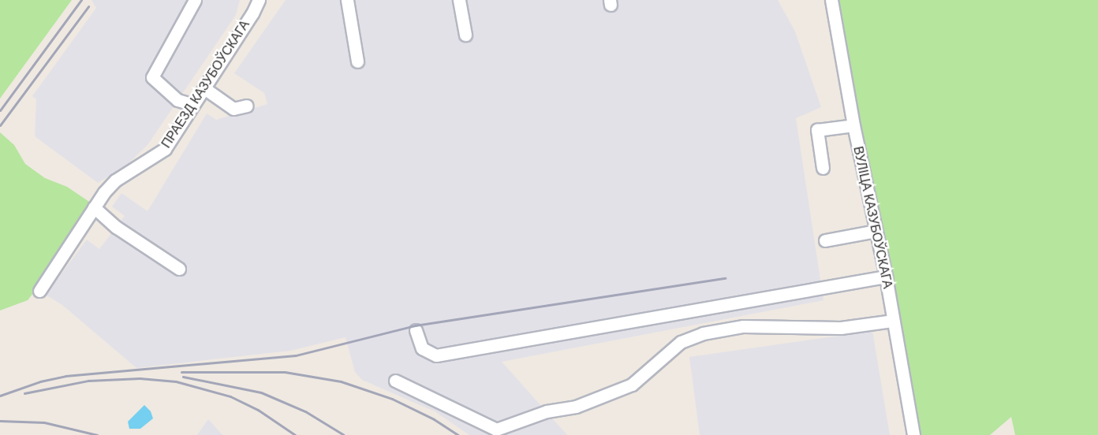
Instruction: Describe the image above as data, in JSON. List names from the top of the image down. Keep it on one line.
{"streets":{"street":["ПРАЕЗД КАЗУБОЎСКАГА","ВУЛІЦА КАЗУБОЎСКАГА"]}}
